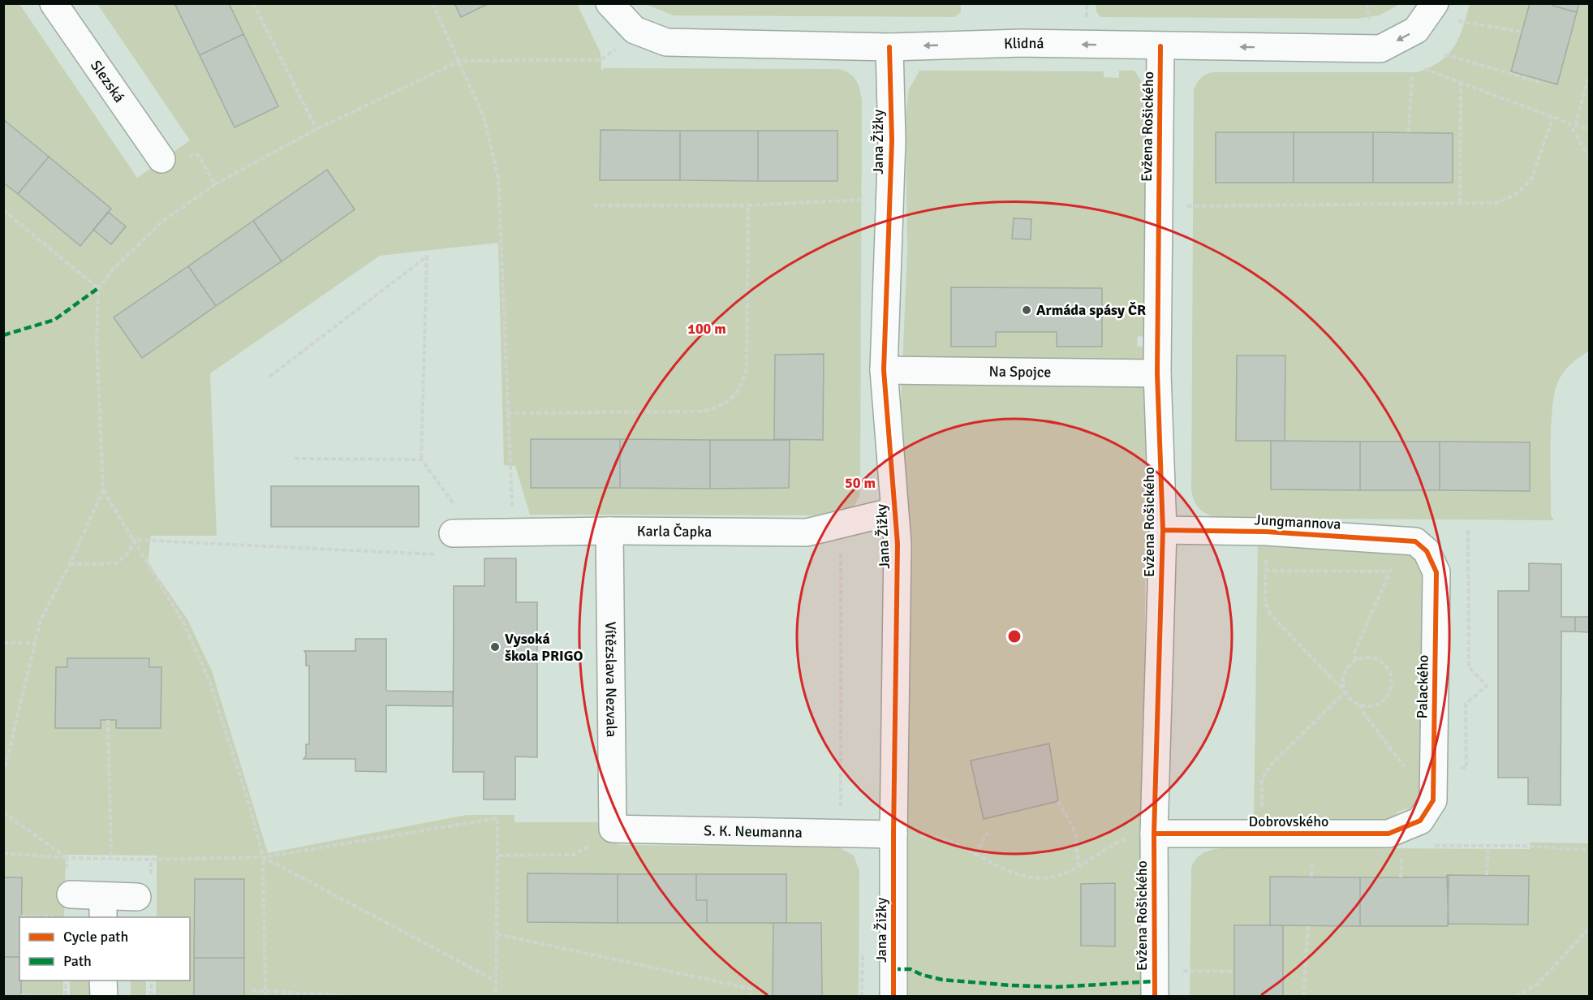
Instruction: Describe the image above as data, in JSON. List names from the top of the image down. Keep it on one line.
{"streets":{"street":["Klidná","Slezská","Evžena Rošického","Jana Žižky","Na Spojce","Jungmannova","Karla Čapka","Vítězslava Nezvala","Palackého","Dobrovského","S. K. Neumanna"]},"crossings":[["Klidná","Evžena Rošického"],["Klidná","Jana Žižky"],["Evžena Rošického","Na Spojce"],["Evžena Rošického","Jungmannova"],["Evžena Rošického","Dobrovského"],["Jana Žižky","Na Spojce"],["Jana Žižky","Karla Čapka"],["Jana Žižky","S. K. Neumanna"],["Jungmannova","Palackého"],["Karla Čapka","Vítězslava Nezvala"],["Vítězslava Nezvala","S. K. Neumanna"],["Palackého","Dobrovského"]],"one_way":["Klidná"],"places":["Armáda spásy ČR","Vysoká škola PRIGO"],"legend":["Cycle path","Path"],"rings":["100 m","50 m"]}
